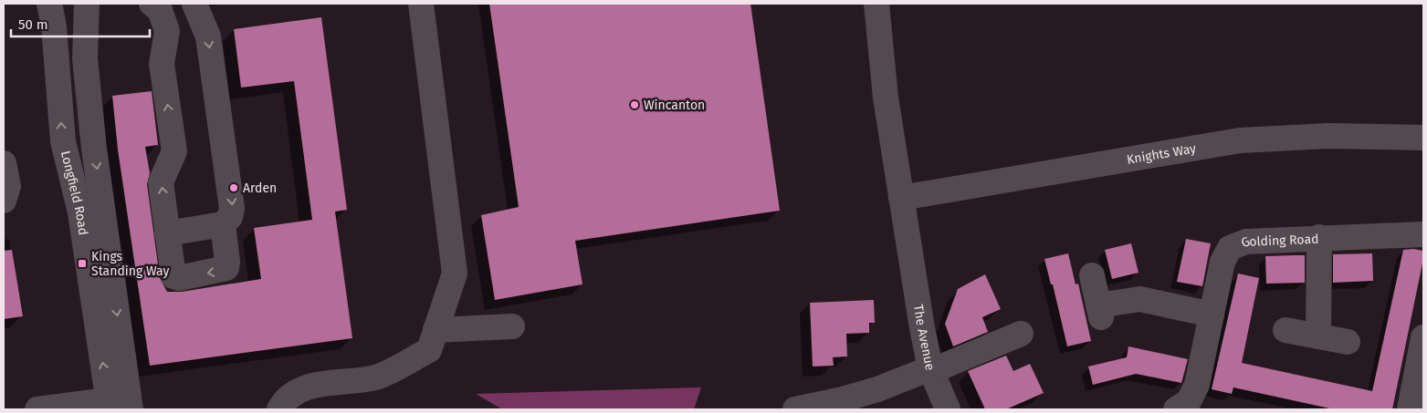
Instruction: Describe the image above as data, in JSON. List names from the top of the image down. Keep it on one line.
{"streets":{"street":["Knights Way","Longfield Road","Golding Road","The Avenue"]},"crossings":[["Knights Way","The Avenue"]],"places":{"other":["Wincanton","Arden"],"transit":["Kings Standing Way"]},"scale_bar":"50 m"}
